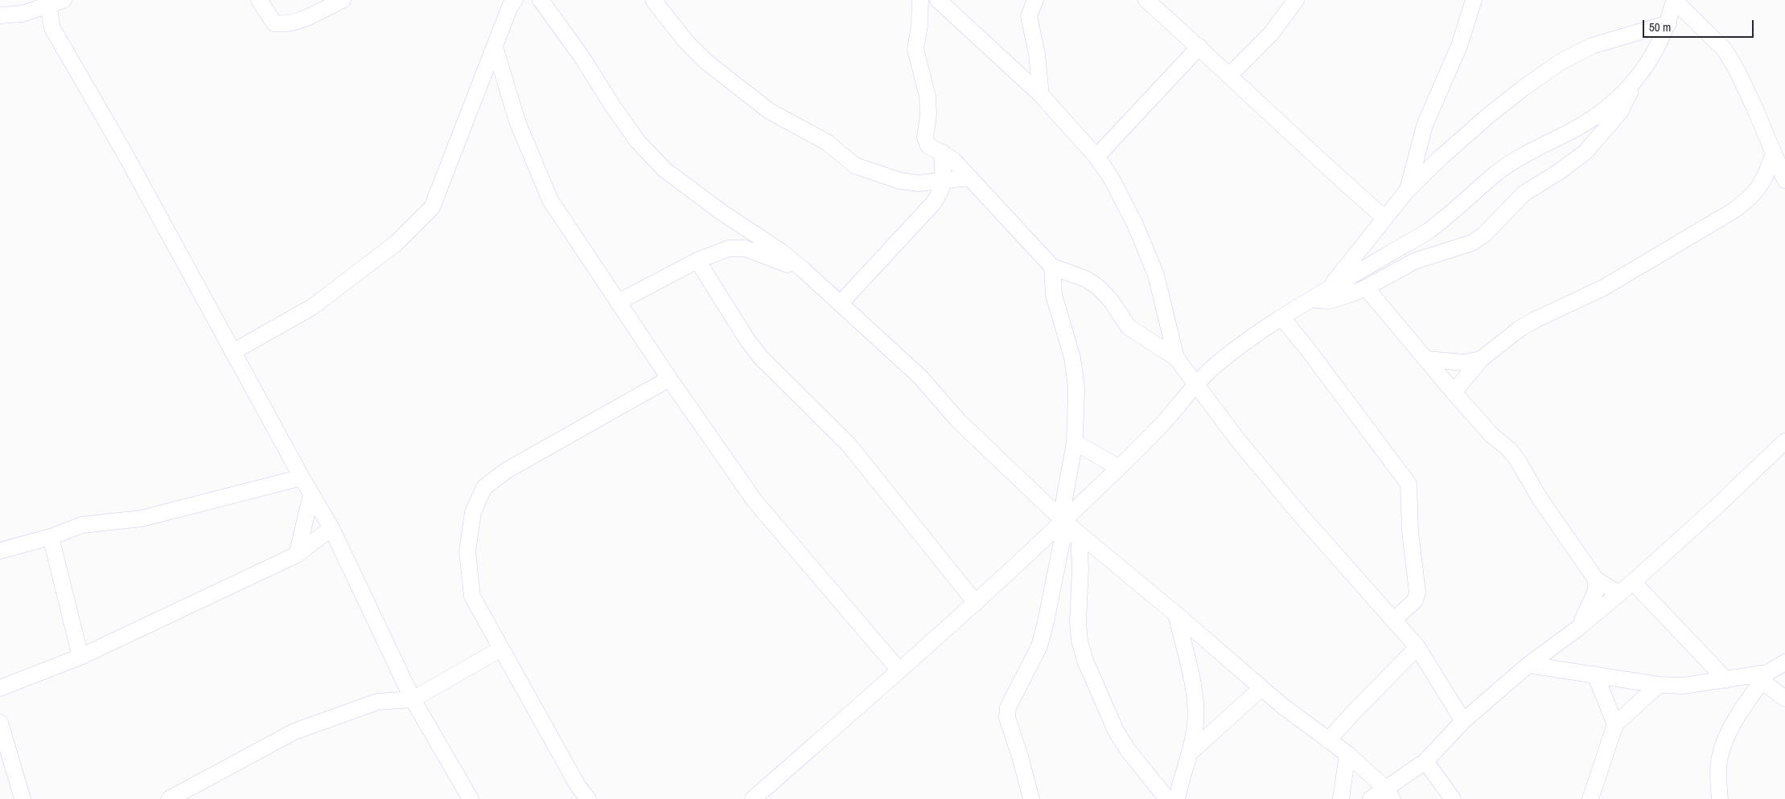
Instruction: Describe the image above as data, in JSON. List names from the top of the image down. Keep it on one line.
{"scale_bar":"50 m"}
